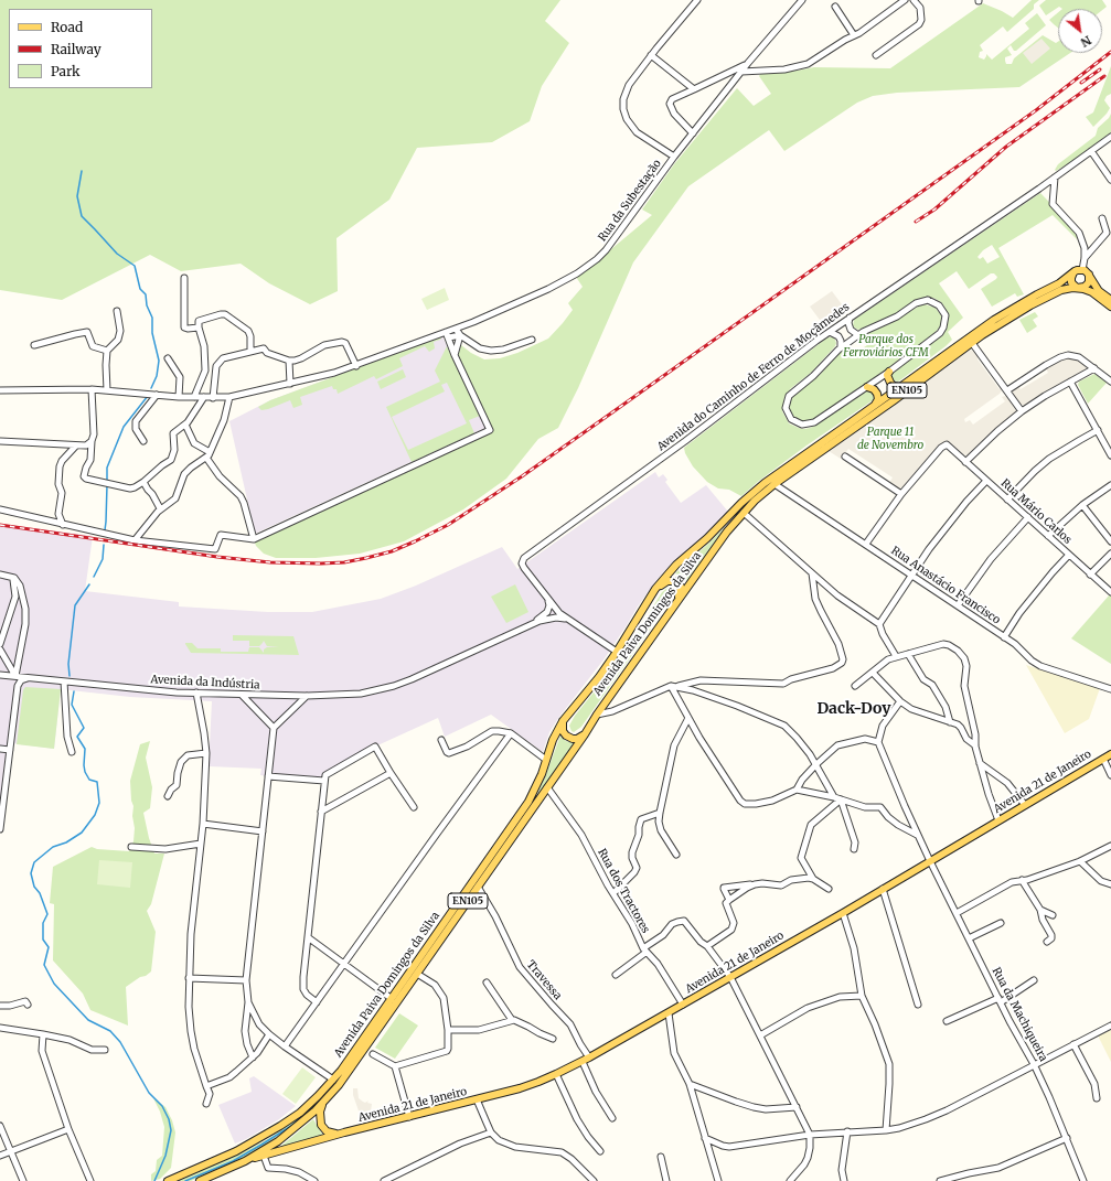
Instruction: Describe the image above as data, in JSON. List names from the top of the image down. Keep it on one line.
{"streets":{"main road":["EN105","Avenida Paiva Domingos da Silva","Avenida 21 de Janeiro"],"street":["Rua da Subestação","Avenida do Caminho de Ferro de Moçâmedes","Rua Mário Carlos","Rua Anastácio Francisco","Avenida da Indústria","Rua dos Tractores","Travessa","Rua da Machiqueira"]},"crossings":[["Avenida do Caminho de Ferro de Moçâmedes","Avenida Paiva Domingos da Silva"],["Avenida do Caminho de Ferro de Moçâmedes","Avenida da Indústria"],["EN105","Avenida Paiva Domingos da Silva"],["EN105","Avenida 21 de Janeiro"],["Rua Anastácio Francisco","Avenida Paiva Domingos da Silva"],["Avenida Paiva Domingos da Silva","Rua dos Tractores"],["Avenida Paiva Domingos da Silva","Travessa"],["Avenida 21 de Janeiro","Rua dos Tractores"],["Avenida 21 de Janeiro","Travessa"],["Avenida 21 de Janeiro","Rua da Machiqueira"]],"districts":["Dack-Doy"],"parks":["Parque dos Ferroviários CFM","Parque 11 de Novembro"],"legend":["Road","Railway","Park"],"north":"bottom right"}
